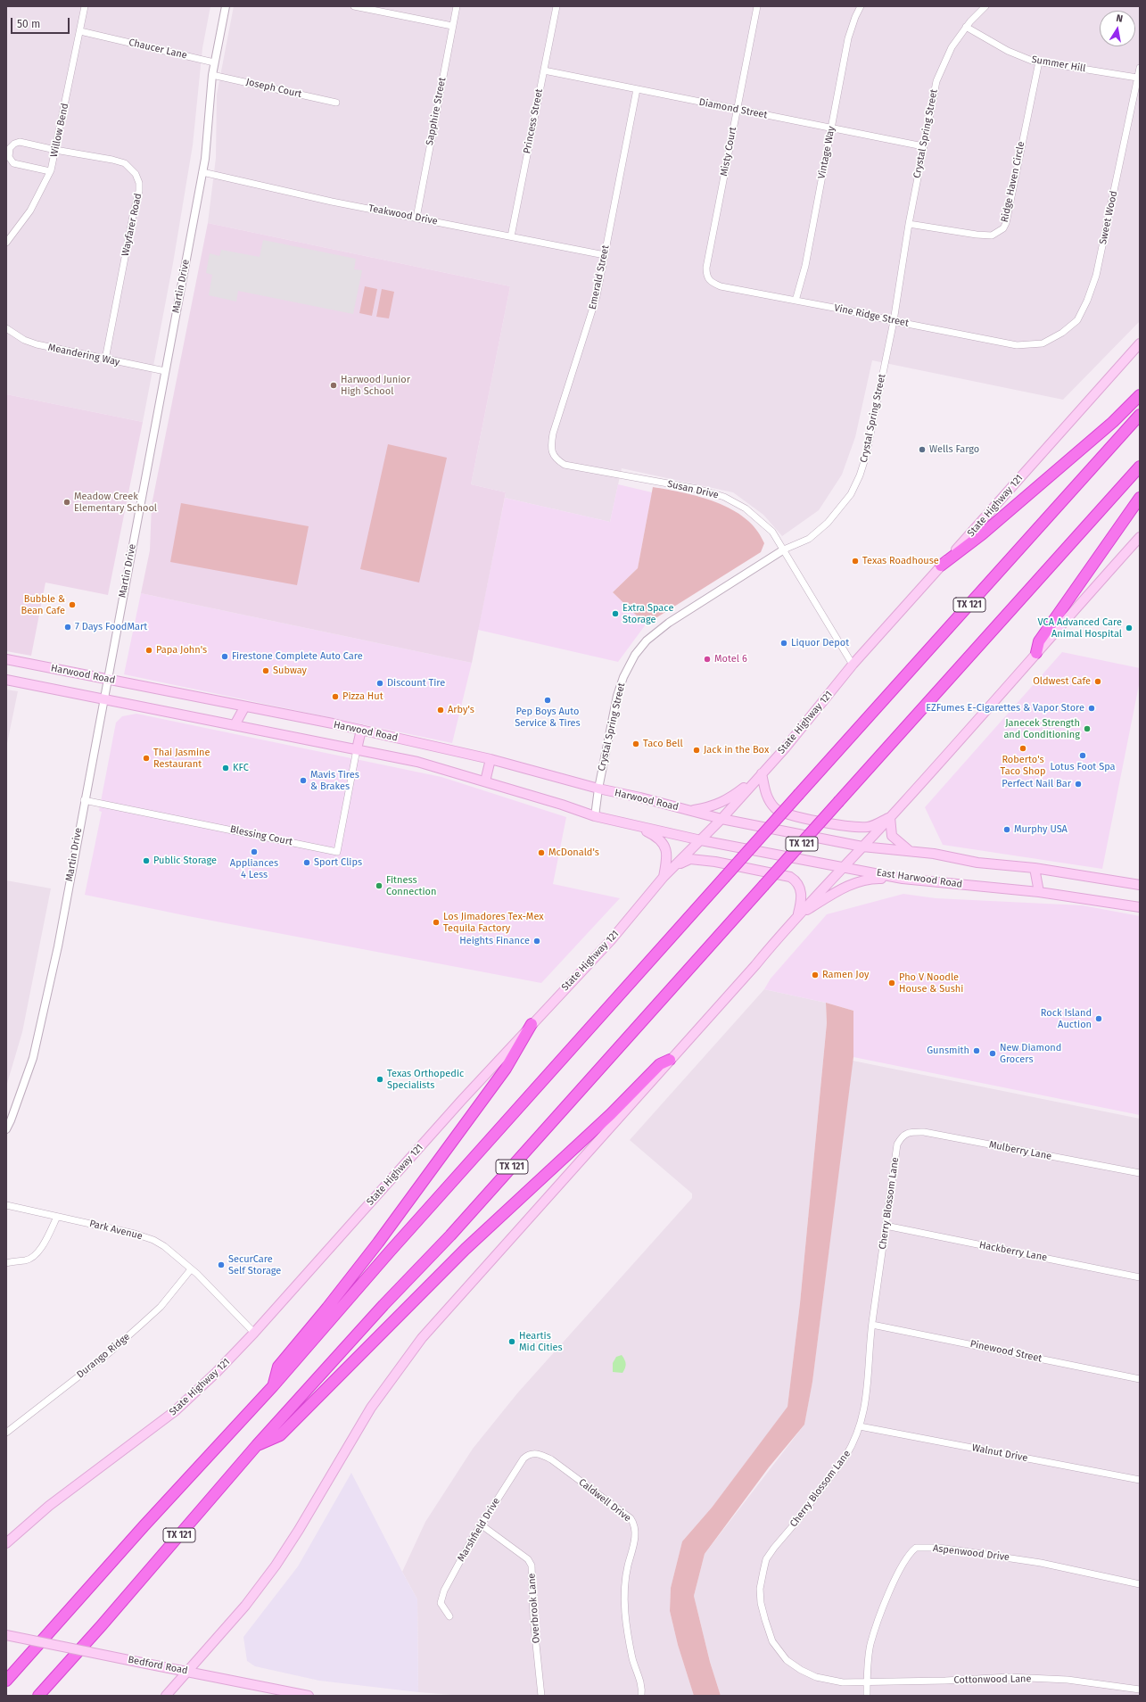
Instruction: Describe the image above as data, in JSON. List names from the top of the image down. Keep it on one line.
{"streets":{"highway":["TX 121"],"main road":["State Highway 121","Harwood Road","East Harwood Road","Bedford Road"],"street":["Chaucer Lane","Summer Hill","Joseph Court","Diamond Street","Sapphire Street","Princess Street","Willow Bend","Crystal Spring Street","Misty Court","Vintage Way","Ridge Haven Circle","Teakwood Drive","Sweet Wood","Wayfarer Road","Emerald Street","Martin Drive","Vine Ridge Street","Meandering Way","Susan Drive","Blessing Court","Mulberry Lane","Cherry Blossom Lane","Park Avenue","Hackberry Lane","Pinewood Street","Durango Ridge","Walnut Drive","Caldwell Drive","Marshfield Drive","Aspenwood Drive","Overbrook Lane","Cottonwood Lane"]},"crossings":[["Chaucer Lane","Willow Bend"],["Chaucer Lane","Martin Drive"],["Summer Hill","Crystal Spring Street"],["Summer Hill","Ridge Haven Circle"],["Summer Hill","Sweet Wood"],["Joseph Court","Martin Drive"],["Diamond Street","Princess Street"],["Diamond Street","Crystal Spring Street"],["Diamond Street","Misty Court"],["Diamond Street","Vintage Way"],["Diamond Street","Emerald Street"],["Sapphire Street","Teakwood Drive"],["Princess Street","Teakwood Drive"],["Willow Bend","Wayfarer Road"],["Crystal Spring Street","Ridge Haven Circle"],["Crystal Spring Street","Vine Ridge Street"],["Crystal Spring Street","Susan Drive"],["Crystal Spring Street","Harwood Road"],["Misty Court","Vine Ridge Street"],["Vintage Way","Vine Ridge Street"],["Teakwood Drive","Emerald Street"],["Teakwood Drive","Martin Drive"],["Sweet Wood","Vine Ridge Street"],["Wayfarer Road","Meandering Way"],["Emerald Street","Susan Drive"],["Martin Drive","Meandering Way"],["Martin Drive","Harwood Road"],["Martin Drive","Blessing Court"],["Susan Drive","State Highway 121"],["State Highway 121","Harwood Road"],["State Highway 121","East Harwood Road"],["State Highway 121","Park Avenue"],["Harwood Road","Blessing Court"],["Harwood Road","East Harwood Road"],["Mulberry Lane","Cherry Blossom Lane"],["Cherry Blossom Lane","Hackberry Lane"],["Cherry Blossom Lane","Pinewood Street"],["Cherry Blossom Lane","Walnut Drive"],["Cherry Blossom Lane","Aspenwood Drive"],["Cherry Blossom Lane","Cottonwood Lane"],["Park Avenue","Durango Ridge"],["Caldwell Drive","Marshfield Drive"],["Marshfield Drive","Overbrook Lane"],["Aspenwood Drive","Cottonwood Lane"]],"places":["Harwood Junior High School","Wells Fargo","Meadow Creek Elementary School","Texas Roadhouse","Bubble & Bean Cafe","Extra Space Storage","7 Days FoodMart","VCA Advanced Care Animal Hospital","Liquor Depot","Papa John's","Firestone Complete Auto Care","Motel 6","Subway","Oldwest Cafe","Discount Tire","Pizza Hut","Pep Boys Auto Service & Tires","EZFumes E-Cigarettes & Vapor Store","Arby's","Janecek Strength and Conditioning","Taco Bell","Roberto's Taco Shop","Jack in the Box","Lotus Foot Spa","Thai Jasmine Restaurant","KFC","Mavis Tires & Brakes","Perfect Nail Bar","Murphy USA","Appliances 4 Less","McDonald's","Public Storage","Sport Clips","Fitness Connection","Los Jimadores Tex-Mex Tequila Factory","Heights Finance","Ramen Joy","Pho V Noodle House & Sushi","Rock Island Auction","Gunsmith","New Diamond Grocers","Texas Orthopedic Specialists","SecurCare Self Storage","Heartis Mid Cities"],"scale_bar":"50 m","north":"top"}
